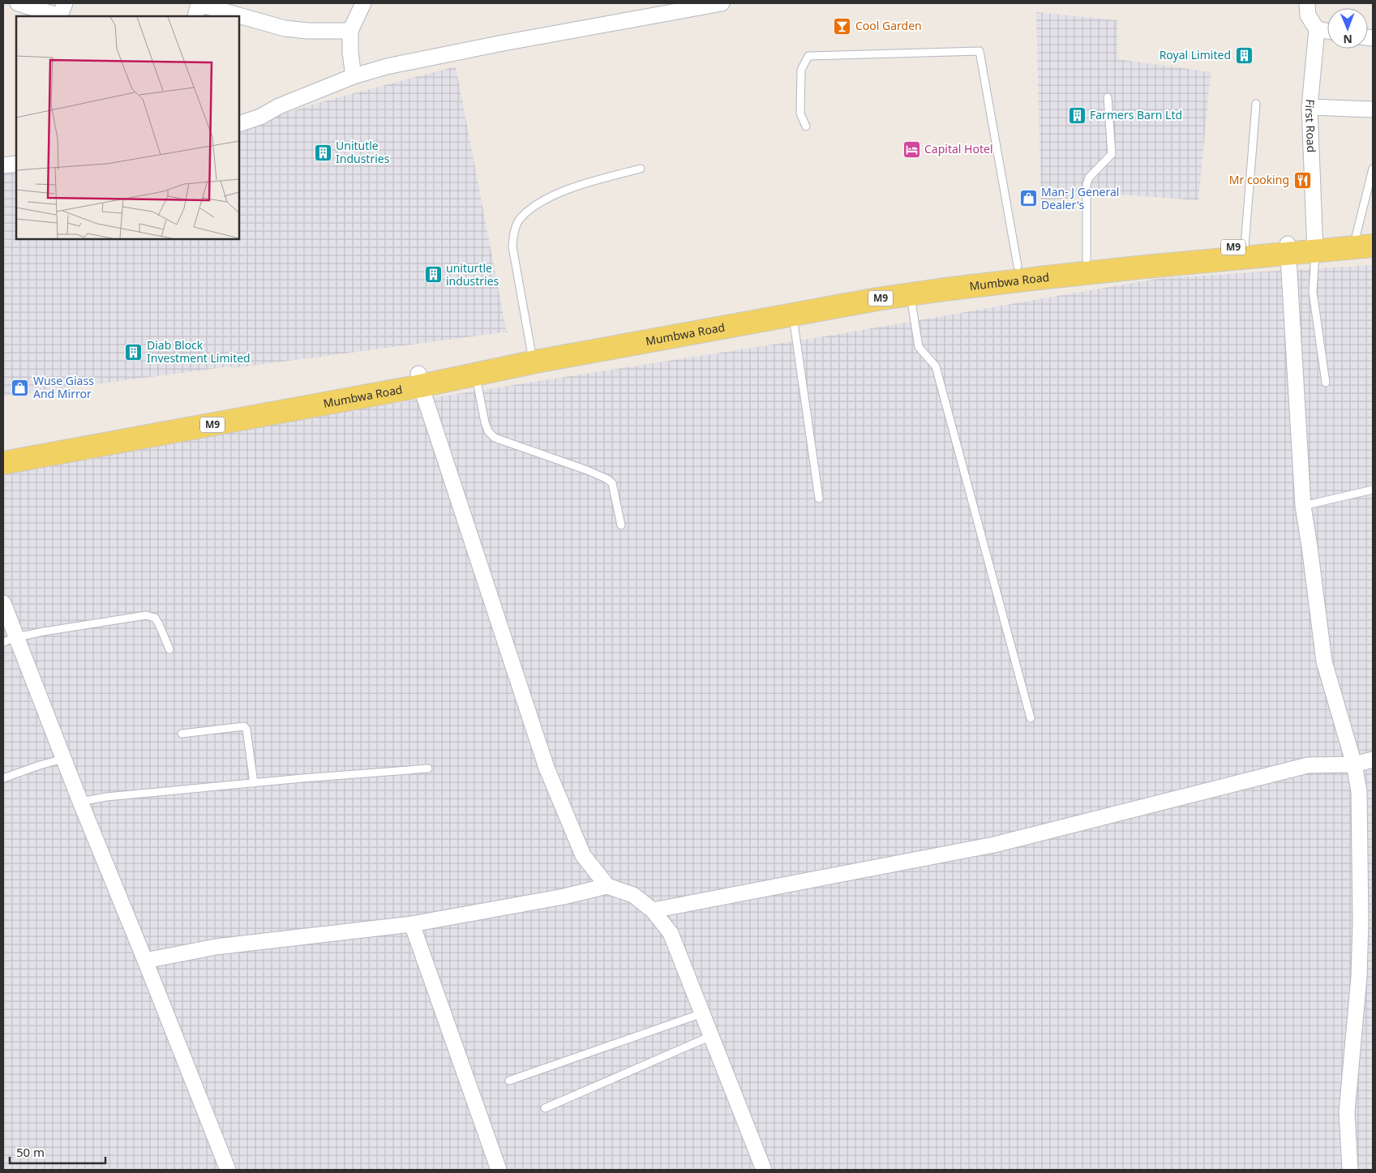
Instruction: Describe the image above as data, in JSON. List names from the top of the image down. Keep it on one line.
{"streets":{"main road":["M9","Mumbwa Road"],"street":["First Road"]},"crossings":[["First Road","Mumbwa Road"]],"places":{"bar":["Cool Garden"],"building":["Royal Limited","Farmers Barn Ltd","Unitutle Industries","uniturtle industries","Diab Block Investment Limited"],"hotel":["Capital Hotel"],"restaurant":["Mr cooking"],"shop":["Man- J General Dealer's","Wuse Giass And Mirror"]},"scale_bar":"50 m","north":"bottom"}
